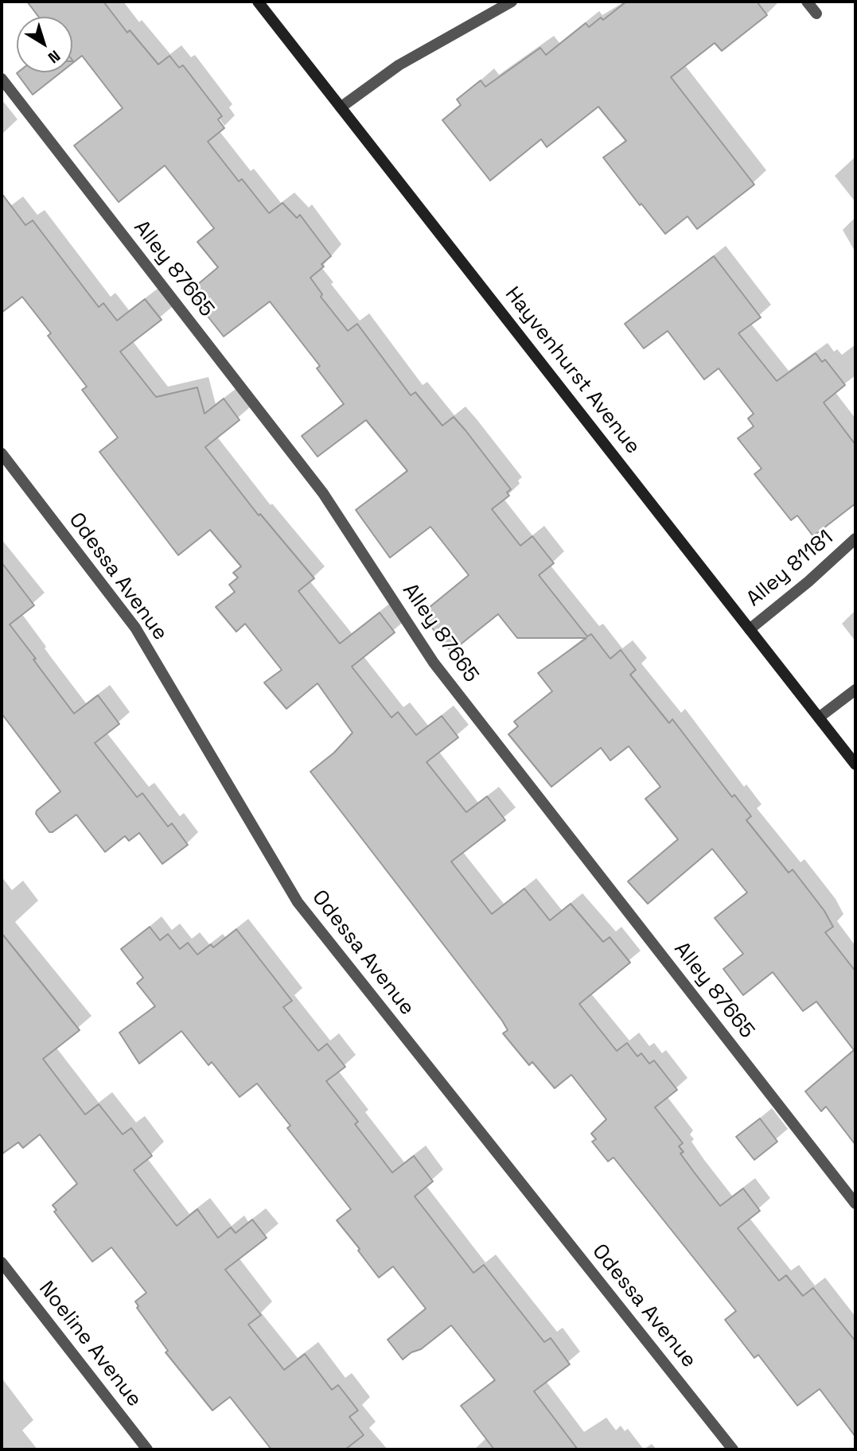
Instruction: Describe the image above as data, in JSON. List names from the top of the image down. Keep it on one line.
{"streets":{"main road":["Hayvenhurst Avenue"],"street":["Alley 87665","Alley 81181","Odessa Avenue","Noeline Avenue"]},"crossings":[["Hayvenhurst Avenue","Alley 81181"]],"north":"bottom right"}
